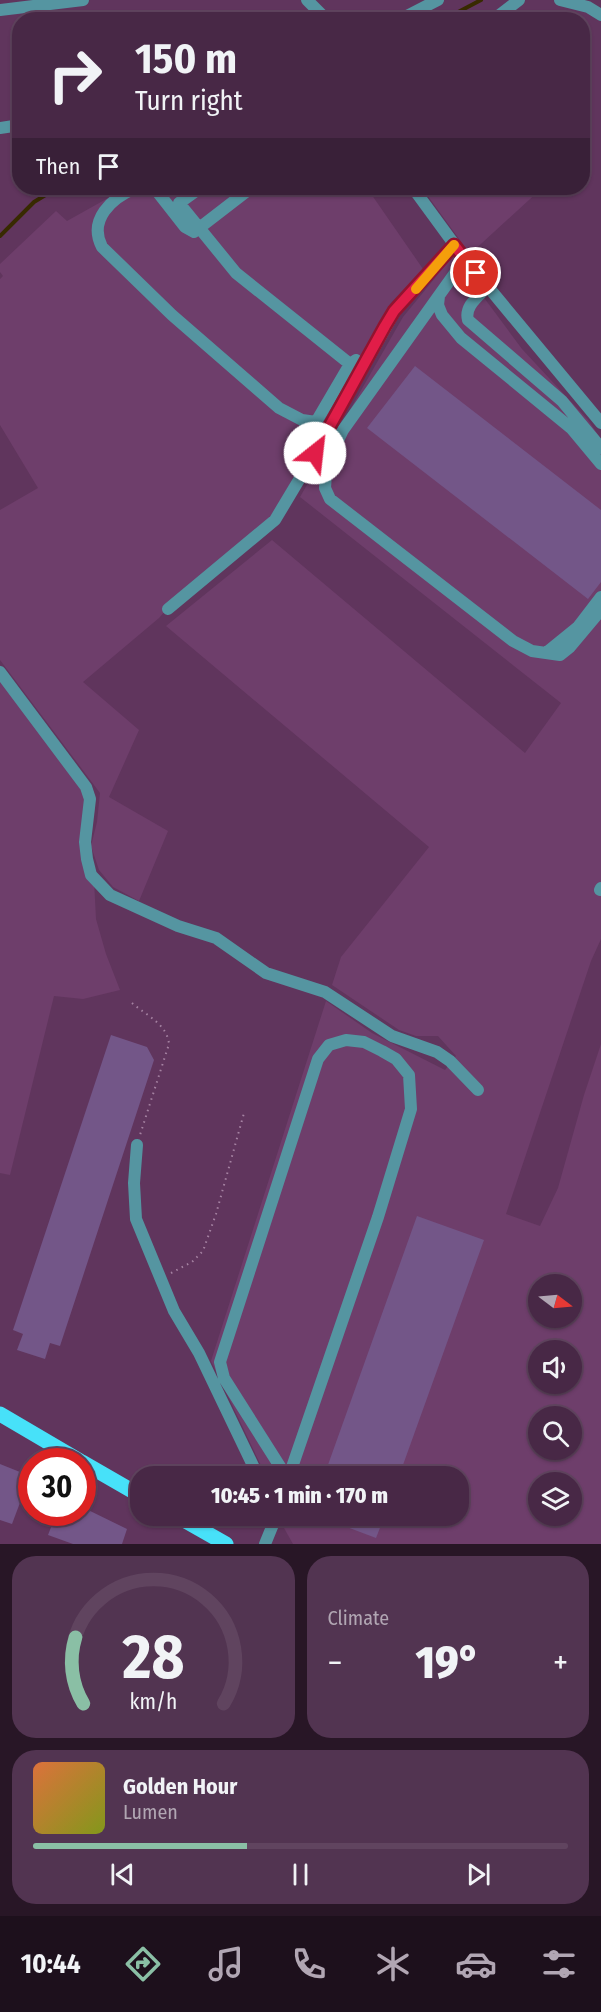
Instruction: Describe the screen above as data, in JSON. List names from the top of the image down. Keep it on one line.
{"north":"right","page":{"turn":["150 m","Turn right"],"then":"Then","limit":"30","trip":"10:45 · 1 min · 170 m","tile":"Climate","heat":["−","19°","+"],"song":["Golden Hour","Lumen"],"tabs":"10:44","gauge":["28","km/h"]}}
